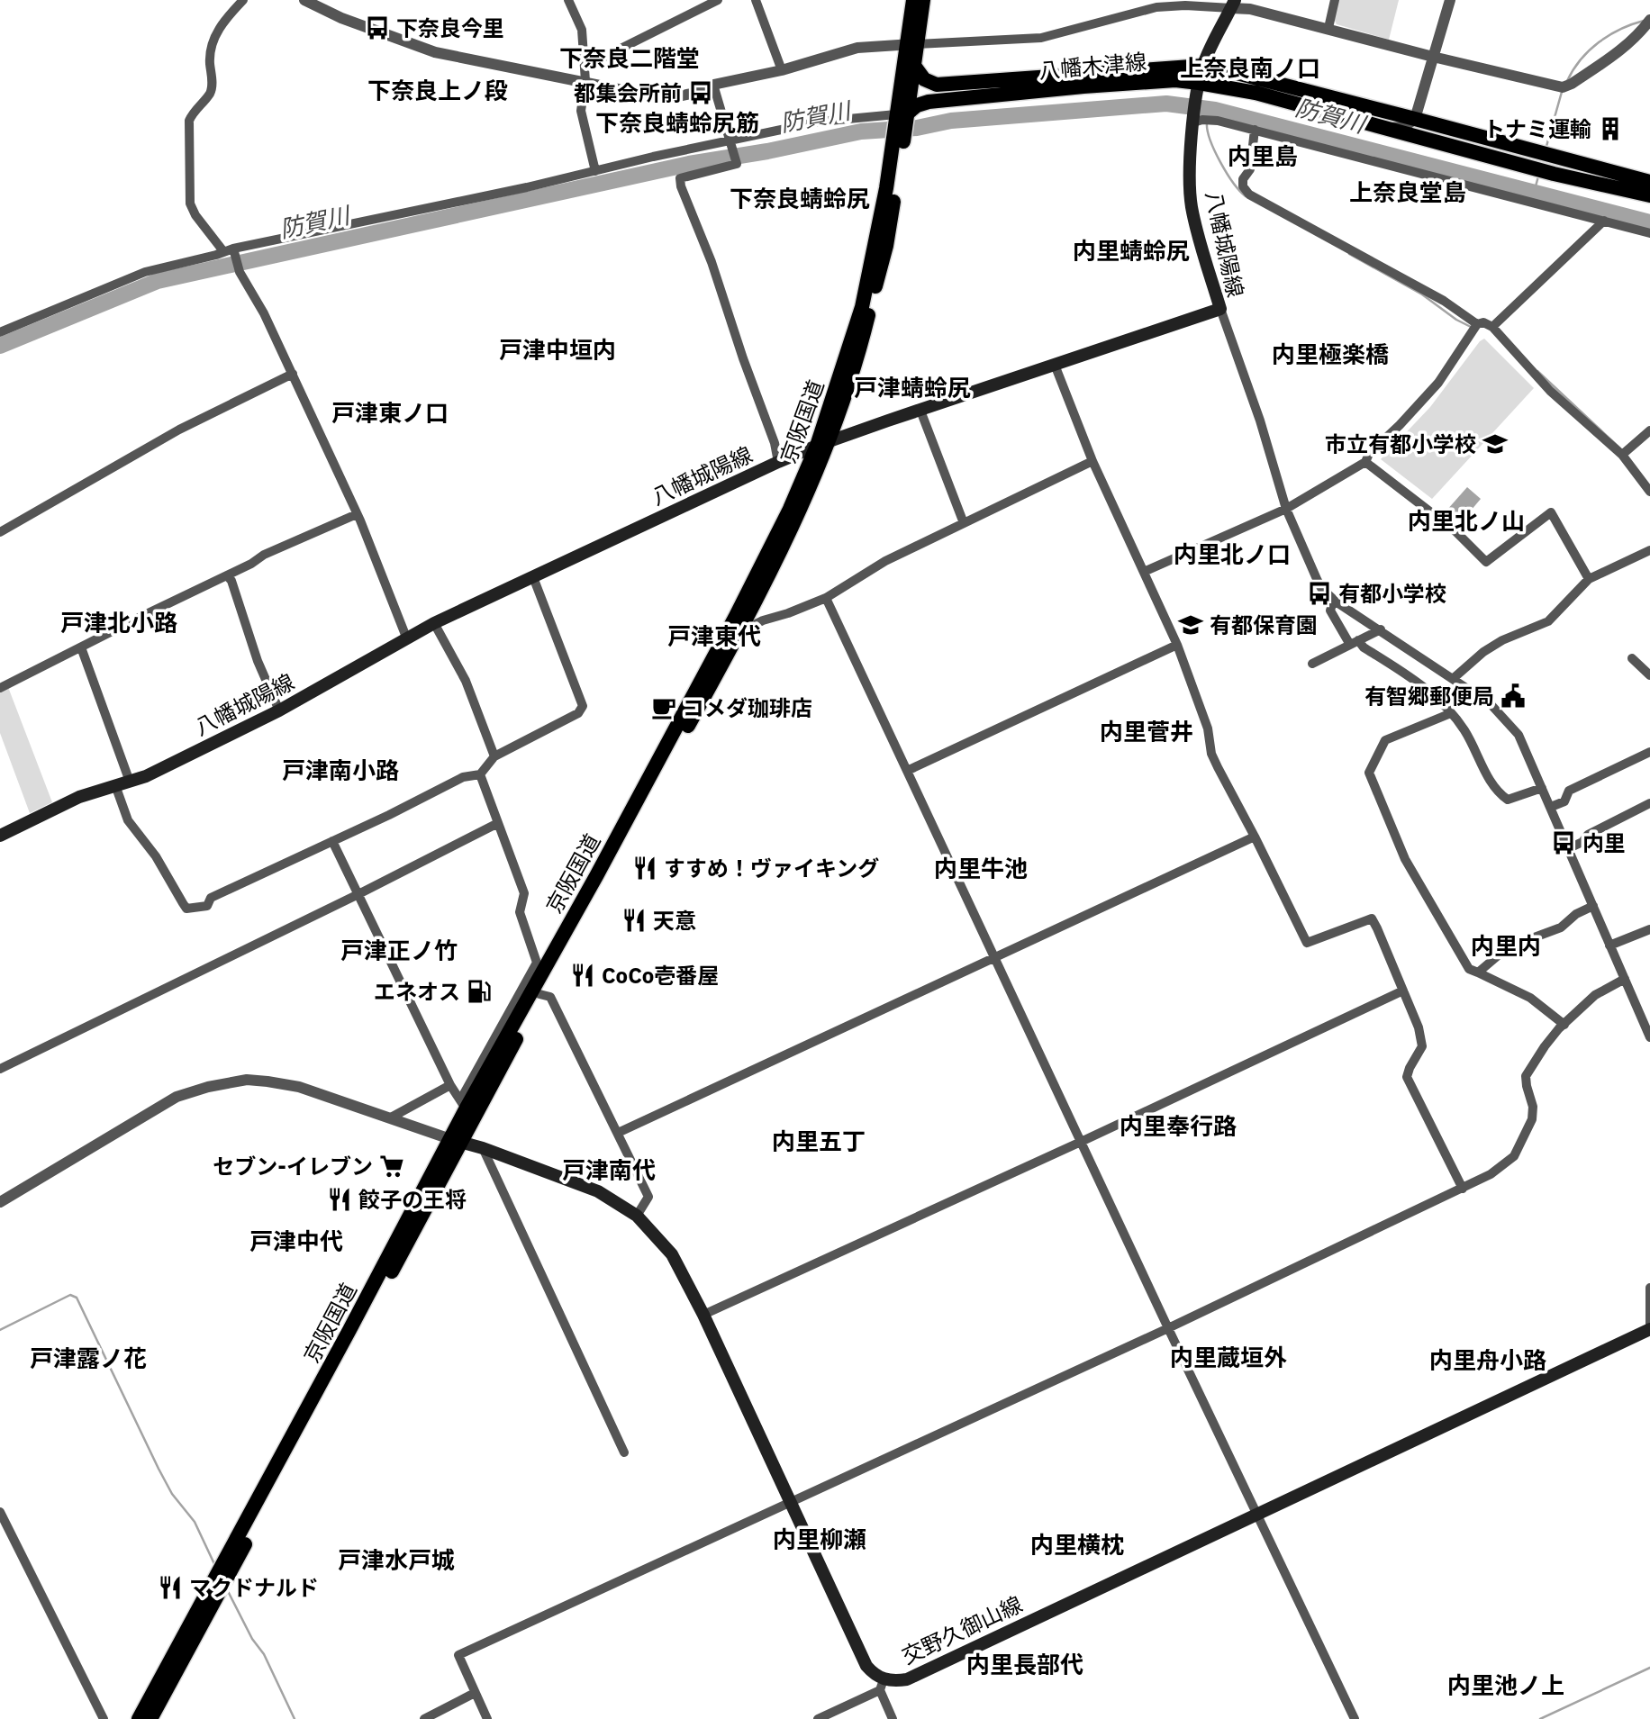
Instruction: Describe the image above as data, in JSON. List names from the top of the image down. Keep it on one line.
{"streets":{"main road":["八幡木津線","八幡城陽線","京阪国道","交野久御山線"]},"crossings":[["八幡木津線","八幡城陽線"],["八幡木津線","京阪国道"],["八幡城陽線","京阪国道"],["京阪国道","交野久御山線"]],"districts":["下奈良二階堂","上奈良南ノ口","下奈良上ノ段","下奈良蜻蛉尻筋","内里島","上奈良堂島","下奈良蜻蛉尻","内里蜻蛉尻","戸津中垣内","内里極楽橋","戸津蜻蛉尻","戸津東ノ口","内里北ノ山","内里北ノ口","戸津北小路","戸津東代","内里菅井","戸津南小路","内里牛池","内里内","戸津正ノ竹","内里奉行路","内里五丁","戸津南代","戸津中代","内里蔵垣外","戸津露ノ花","内里舟小路","内里柳瀬","内里横枕","戸津水戸城","内里長部代","内里池ノ上"],"water":["防賀川"],"places":{"bus stop":["下奈良今里","都集会所前","有都小学校","内里"],"building":["トナミ運輸"],"school or university":["市立有都小学校","有都保育園"],"public building":["有智郷郵便局"],"cafe":["コメダ珈琲店"],"restaurant":["すすめ！ヴァイキング","天意","CoCo壱番屋","餃子の王将","マクドナルド"],"fuel station":["エネオス"],"supermarket":["セブン-イレブン"]}}
